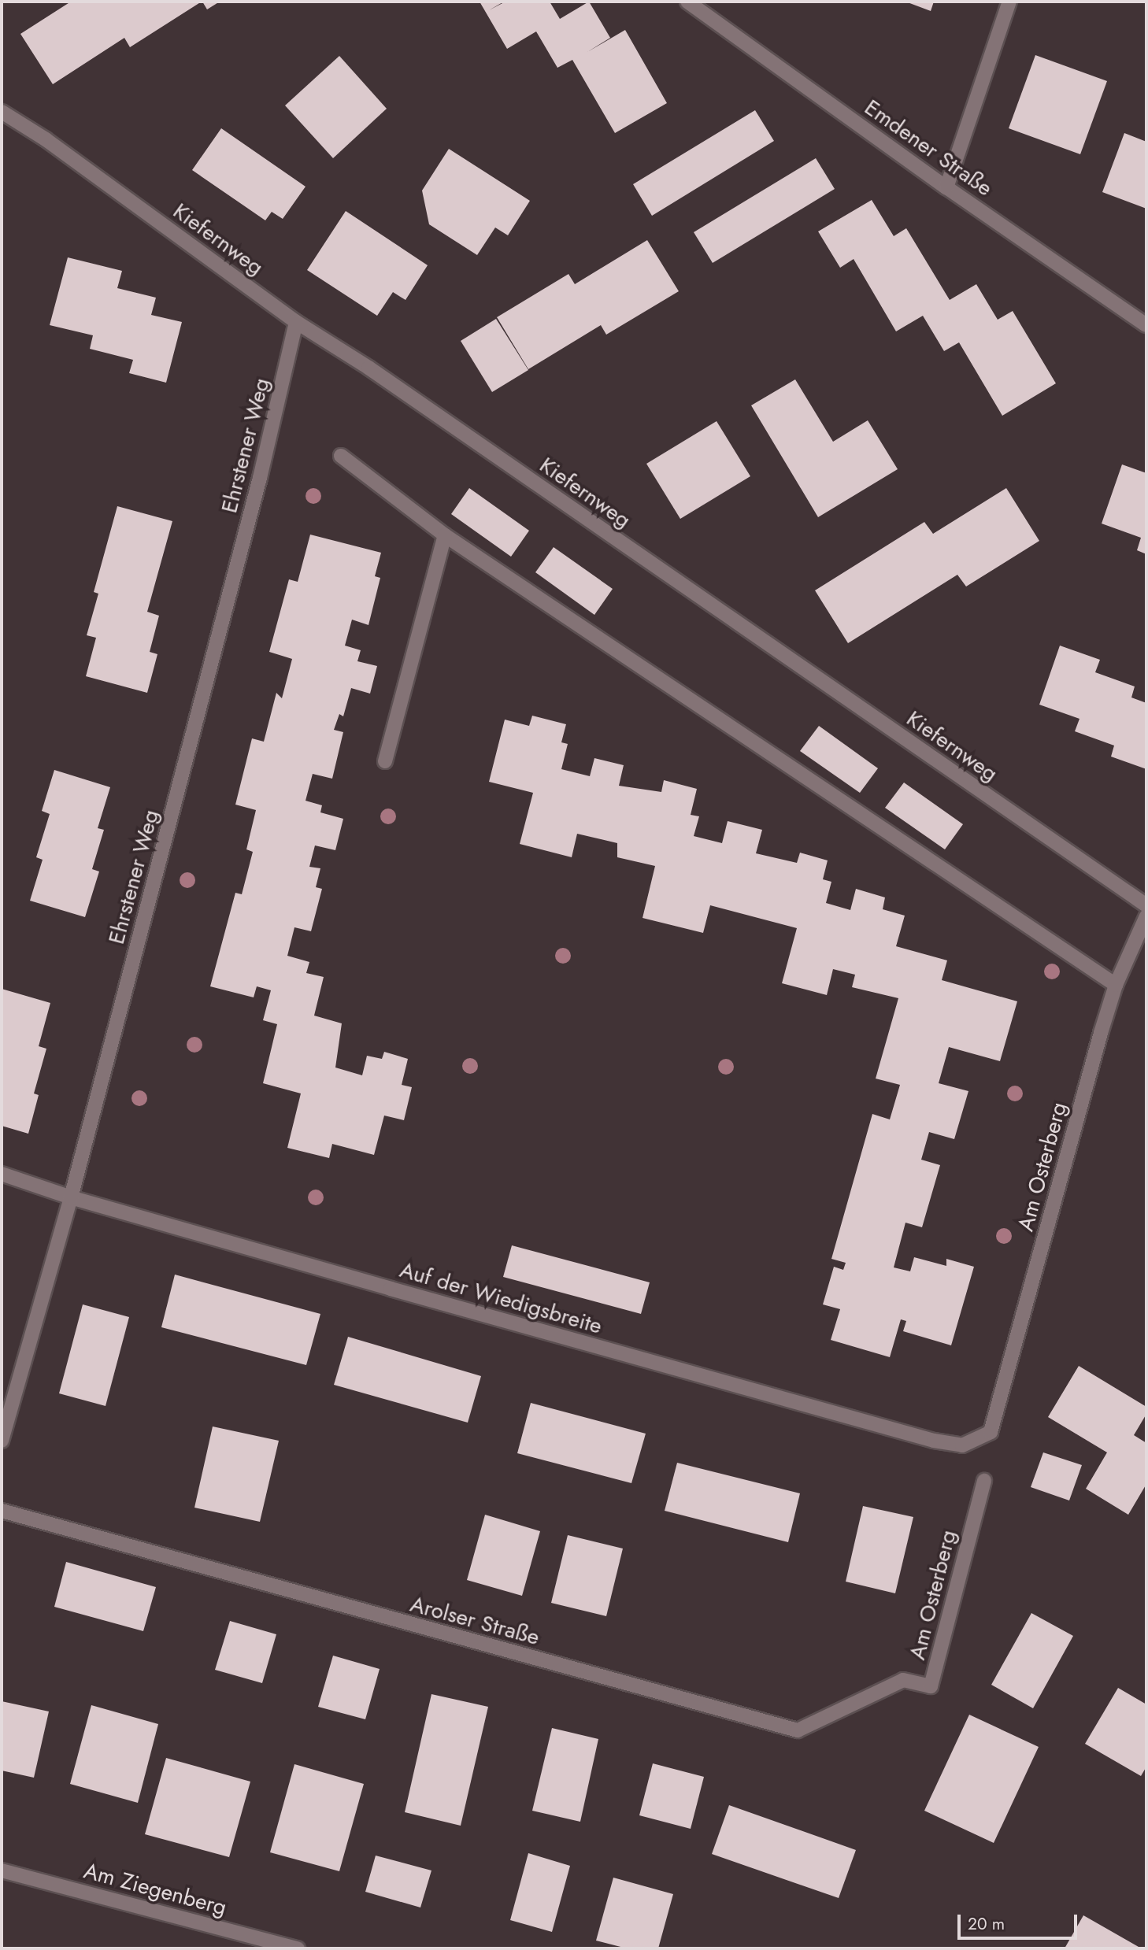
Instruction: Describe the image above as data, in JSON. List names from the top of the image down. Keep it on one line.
{"streets":{"street":["Emdener Straße","Kiefernweg","Ehrstener Weg","Am Osterberg","Auf der Wiedigsbreite","Arolser Straße","Am Ziegenberg"]},"crossings":[["Kiefernweg","Ehrstener Weg"],["Ehrstener Weg","Auf der Wiedigsbreite"],["Am Osterberg","Auf der Wiedigsbreite"],["Am Osterberg","Arolser Straße"]],"scale_bar":"20 m"}
